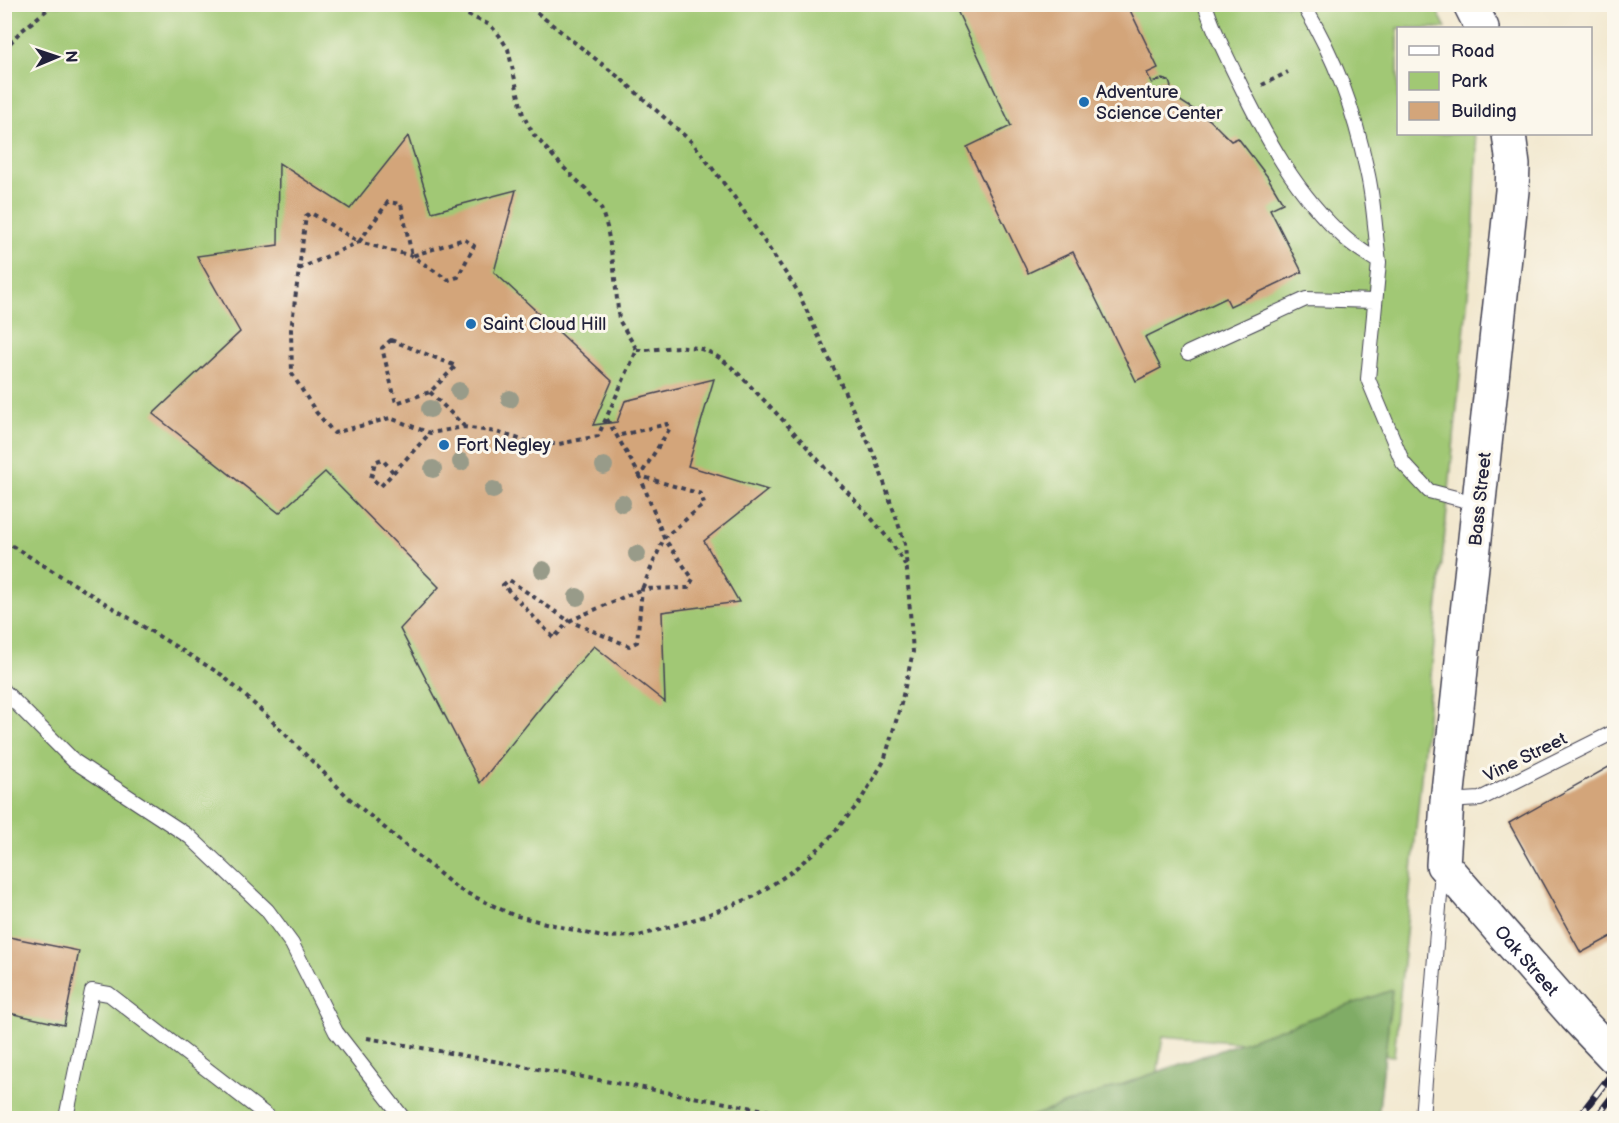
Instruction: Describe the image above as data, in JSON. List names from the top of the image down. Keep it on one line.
{"streets":{"street":["Bass Street","Oak Street"],"lane":["Vine Street"]},"crossings":[["Bass Street","Vine Street"],["Bass Street","Oak Street"]],"places":["Adventure Science Center","Saint Cloud Hill","Fort Negley"],"legend":["Road","Park","Building"],"north":"right"}
